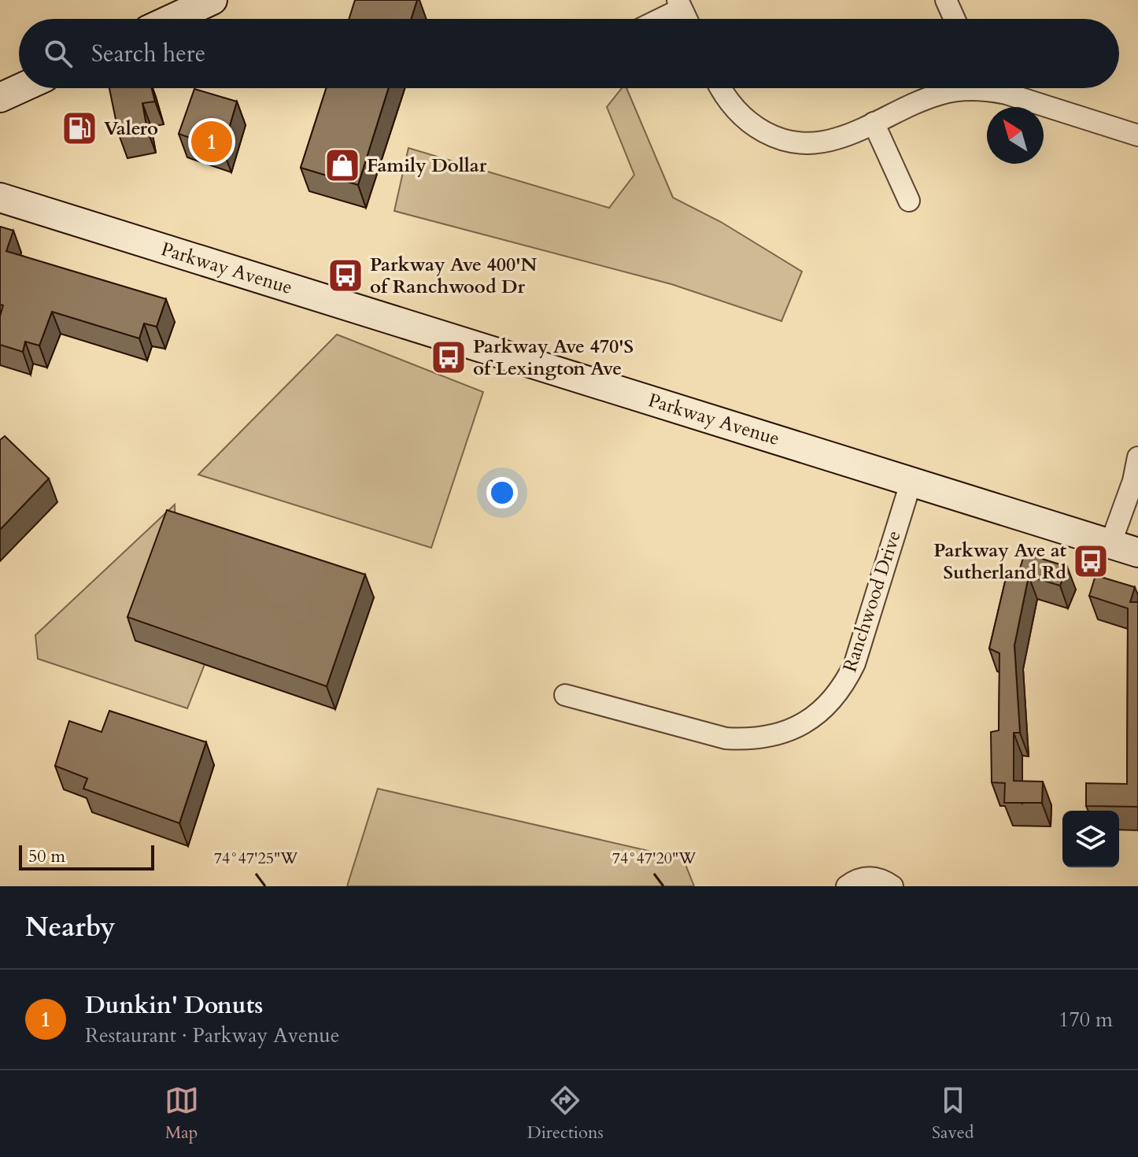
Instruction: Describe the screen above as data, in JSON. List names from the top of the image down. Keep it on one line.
{"streets":{"main road":["Parkway Avenue"],"street":["Ranchwood Drive"]},"crossings":[["Parkway Avenue","Ranchwood Drive"]],"places":{"fuel station":["Valero"],"shop":["Family Dollar"],"bus stop":["Parkway Ave 400'N of Ranchwood Dr","Parkway Ave 470'S of Lexington Ave","Parkway Ave at Sutherland Rd"]},"scale_bar":"50 m","north":"top left","page":{"search":"Search here","pins":"1","scale":"50 m","heading":"Nearby","list":[{"mark":"1","name":"Dunkin' Donuts","note":"Restaurant · Parkway Avenue","value":"170 m"}],"nav":["Map","Directions","Saved"]},"coordinates":["74°47'25\"W","74°47'20\"W"]}
